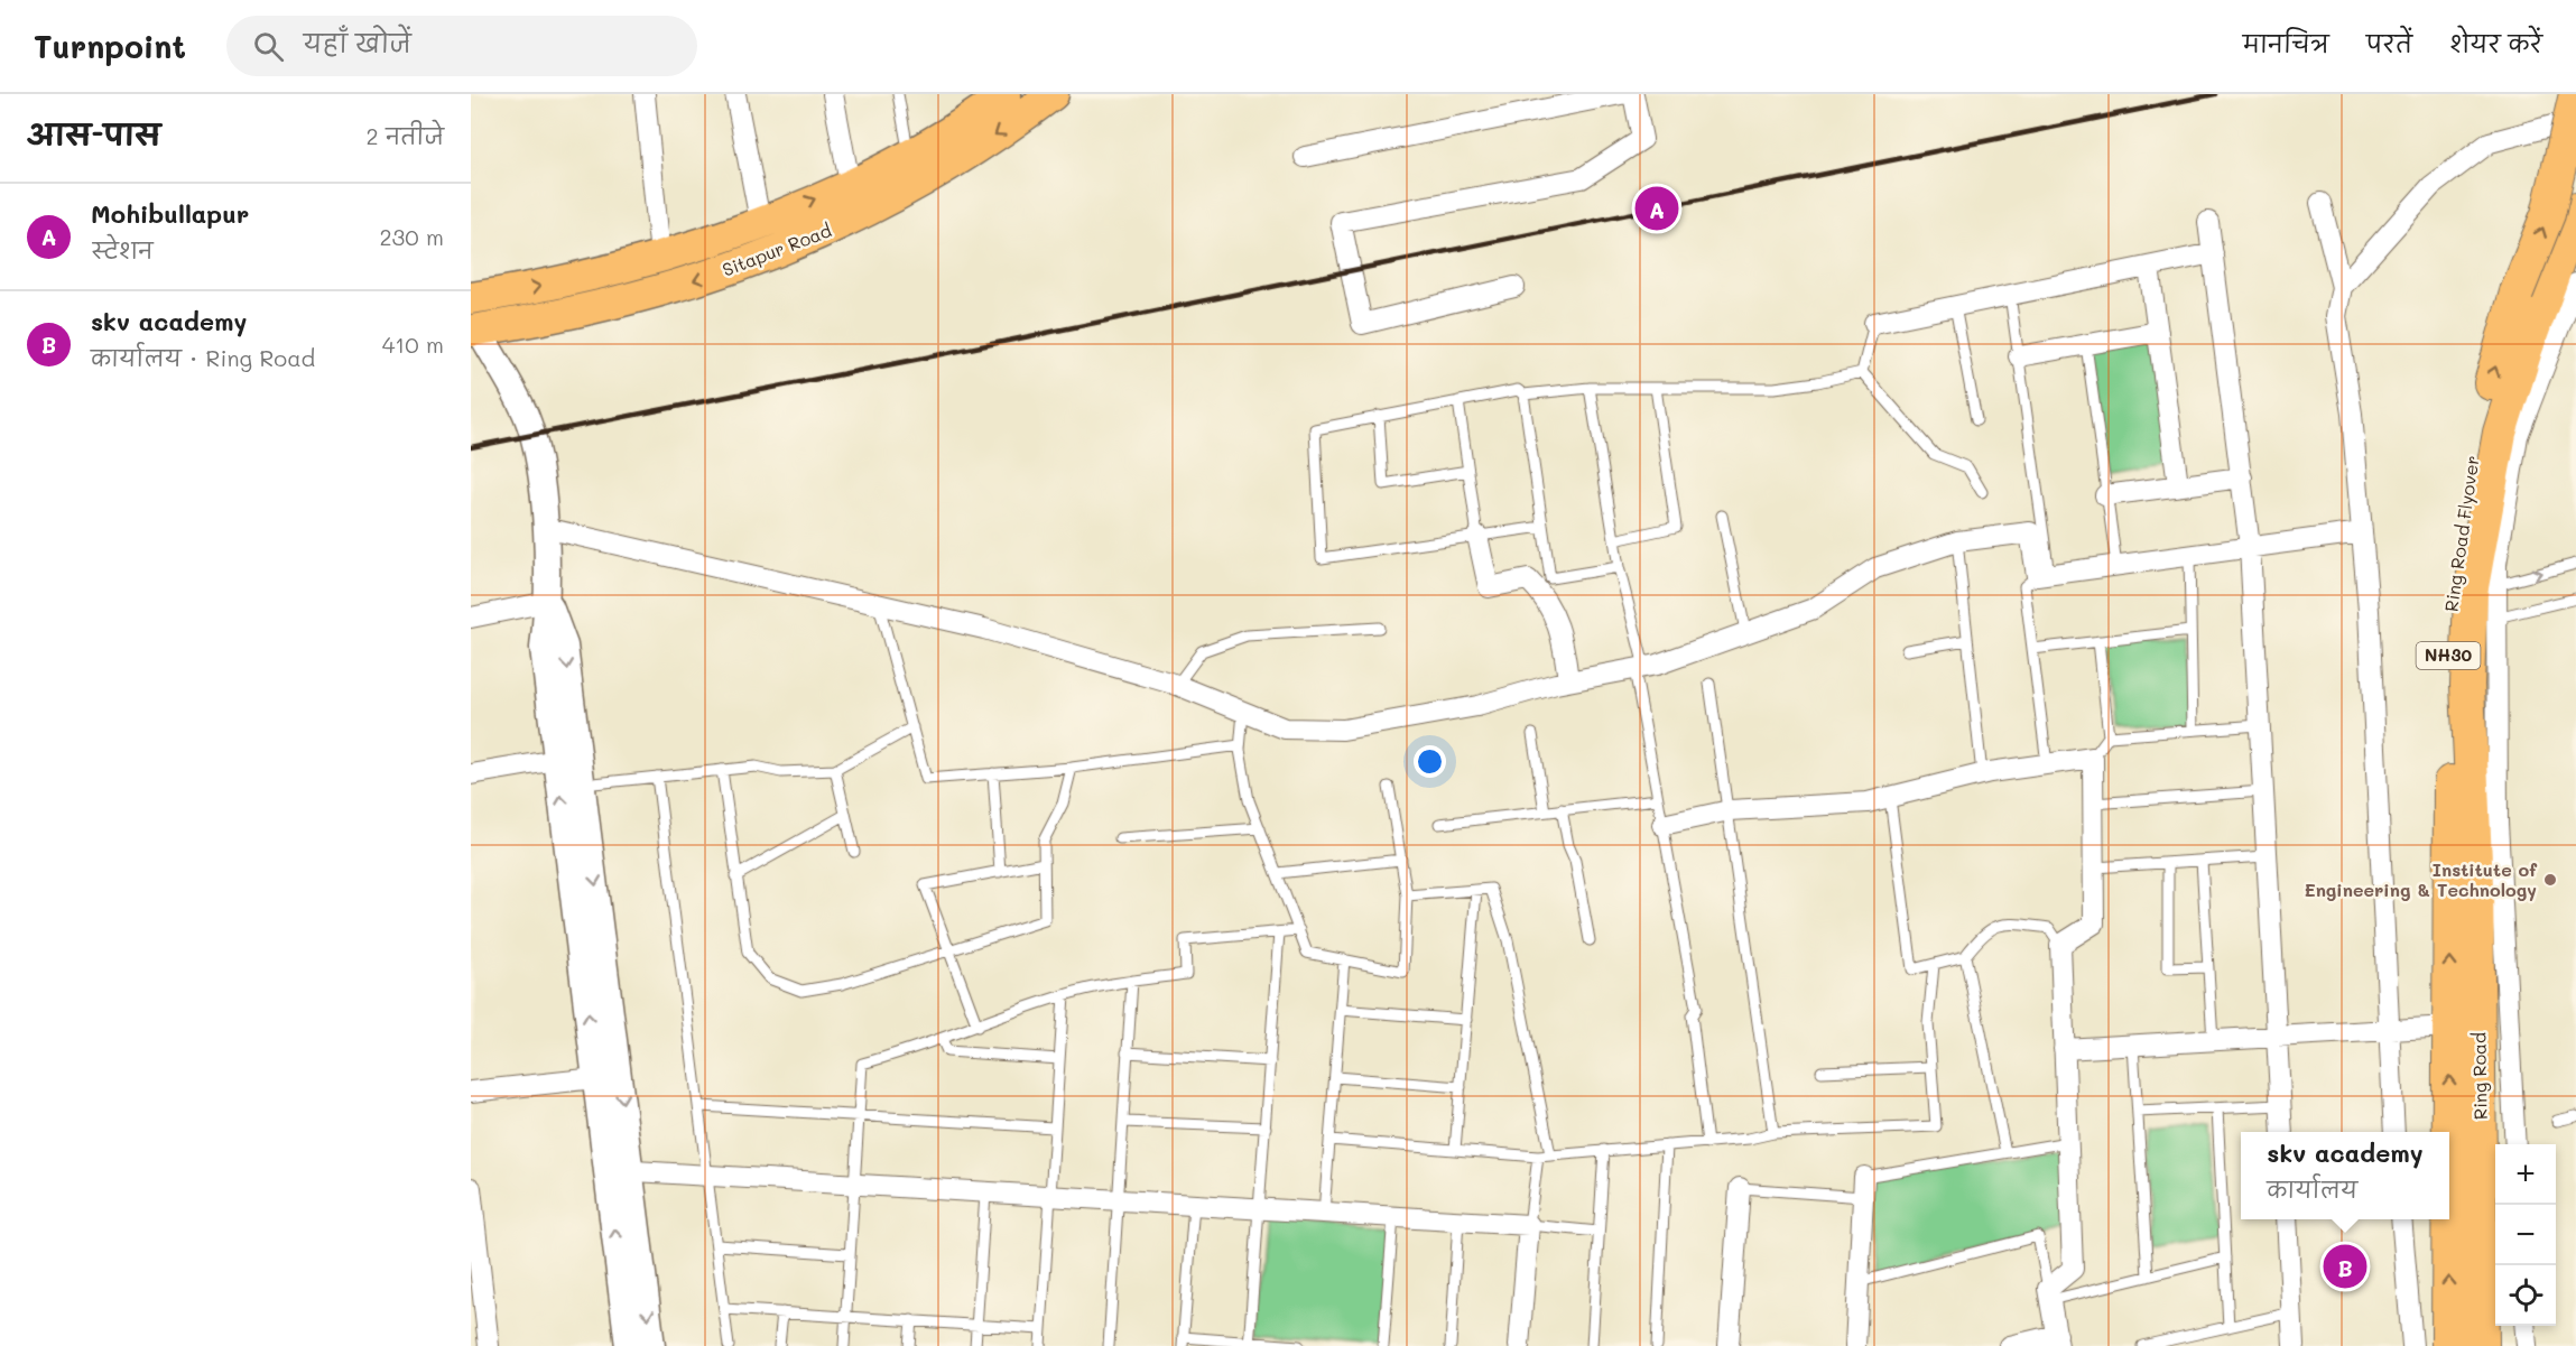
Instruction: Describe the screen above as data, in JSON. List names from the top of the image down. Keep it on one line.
{"streets":{"highway":["Ring Road Flyover","NH30","Ring Road"],"main road":["Sitapur Road"]},"crossings":[["Ring Road Flyover","Ring Road"]],"places":["Institute of Engineering & Technology"],"page":{"header":"Turnpoint","search":"यहाँ खोजें","nav":["मानचित्र","परतें","शेयर करें"],"heading":["आस-पास","2 नतीजे"],"list":[{"mark":"A","name":"Mohibullapur","note":"स्टेशन","value":"230 m"},{"mark":"B","name":"skv academy","note":"कार्यालय · Ring Road","value":"410 m"}],"pins":["A","B"],"popup":["skv academy","कार्यालय"],"map_buttons":["+","−"]}}
